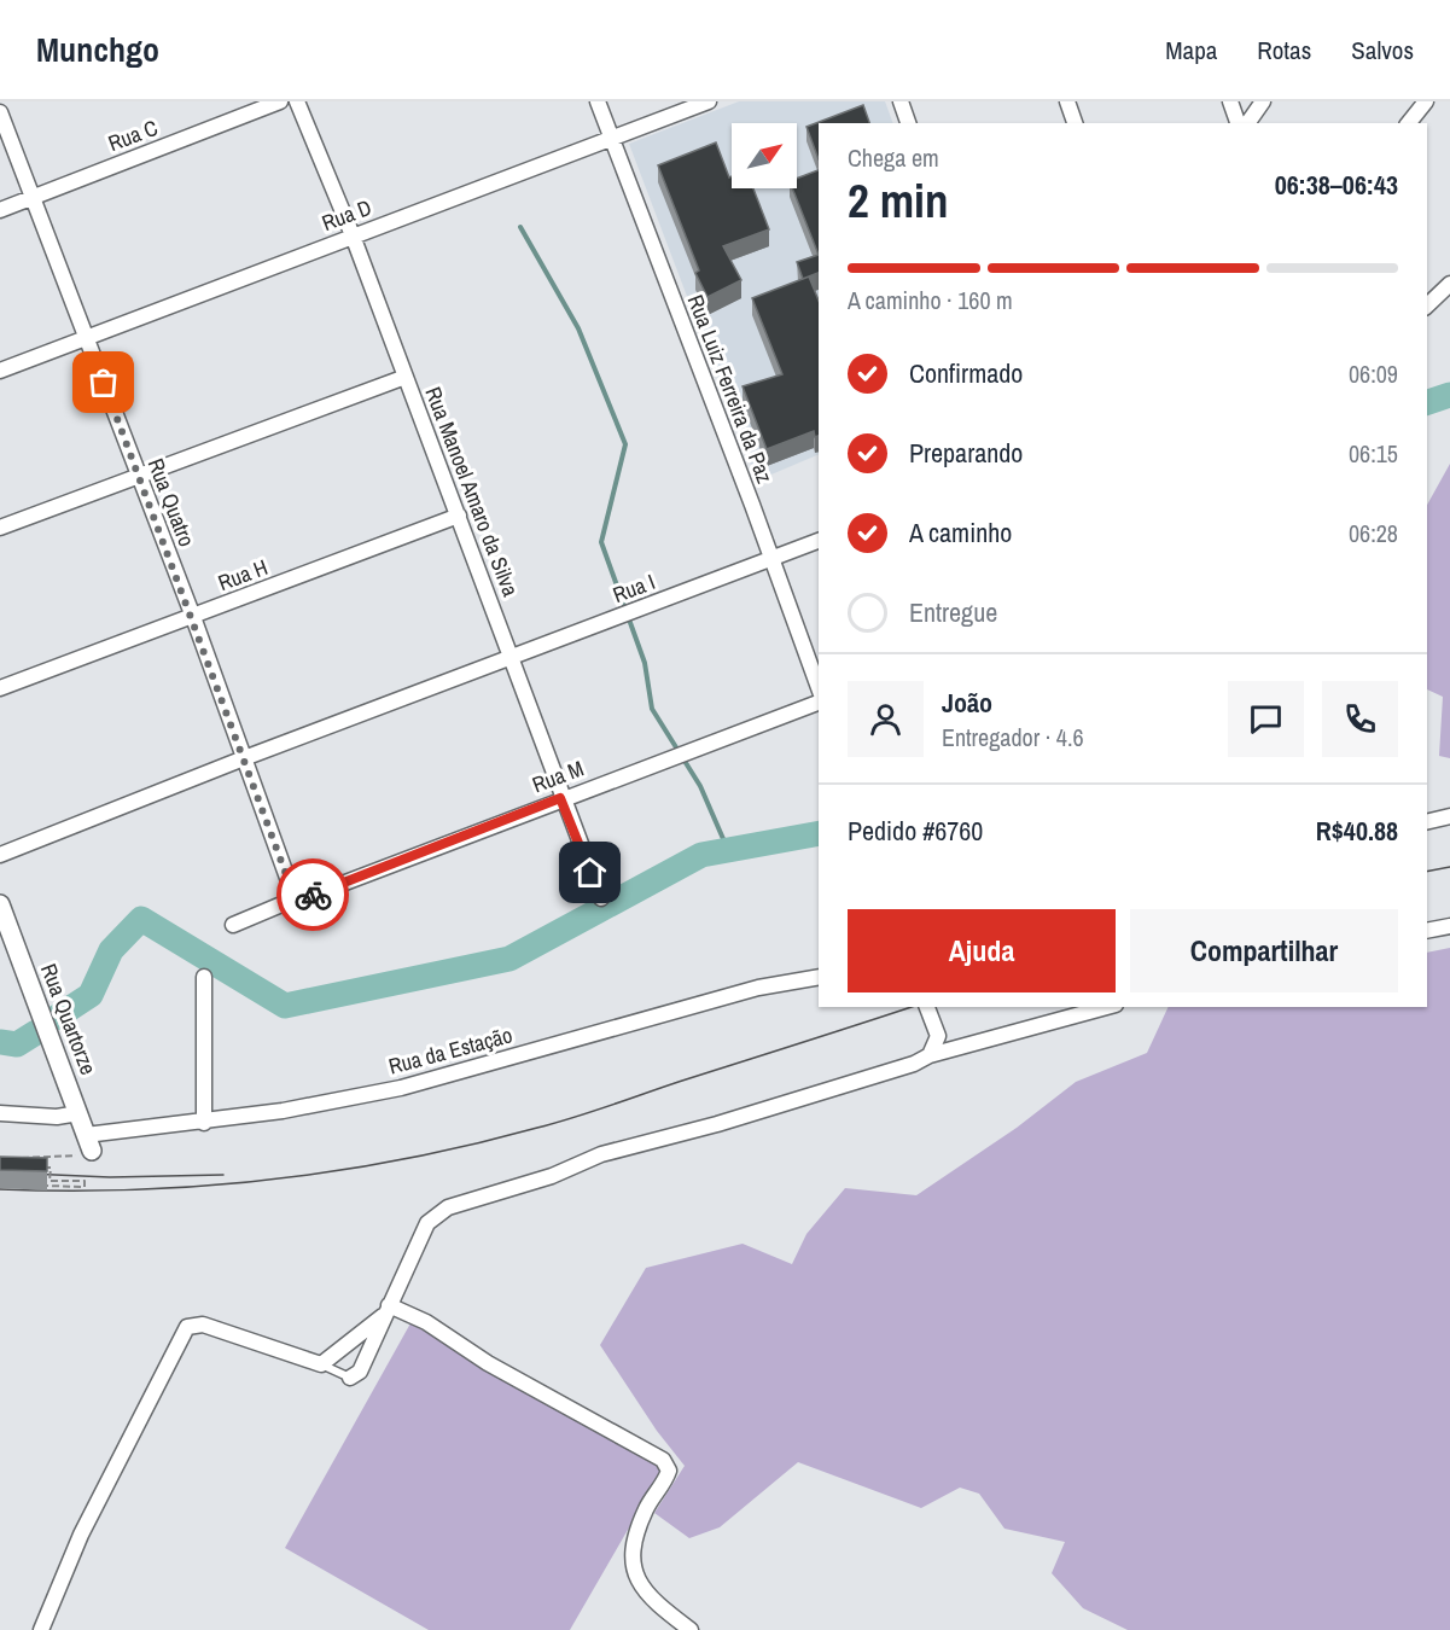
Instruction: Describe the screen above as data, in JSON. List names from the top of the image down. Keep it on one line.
{"streets":{"street":["Rua C","Rua D","Rua Luiz Ferreira da Paz","Rua Manoel Amaro da Silva","Rua Quatro","Rua H","Rua I","Rua M","Rua Quartorze","Rua da Estação"]},"crossings":[["Rua C","Rua Quatro"],["Rua D","Rua Luiz Ferreira da Paz"],["Rua D","Rua Manoel Amaro da Silva"],["Rua D","Rua Quatro"],["Rua Luiz Ferreira da Paz","Rua I"],["Rua Manoel Amaro da Silva","Rua H"],["Rua Manoel Amaro da Silva","Rua I"],["Rua Manoel Amaro da Silva","Rua M"],["Rua Quatro","Rua H"],["Rua Quatro","Rua I"],["Rua Quatro","Rua M"],["Rua Quartorze","Rua da Estação"]],"north":"top right","page":{"header":"Munchgo","nav":["Mapa","Rotas","Salvos"],"heading":["2 min","Chega em","06:38–06:43"],"panel":["João","Entregador · 4.6","Pedido #6760","R$40.88"],"bar":"A caminho · 160 m","list":[["Confirmado","06:09"],["Preparando","06:15"],["A caminho","06:28"],"Entregue"],"buttons":["Ajuda","Compartilhar"]}}
